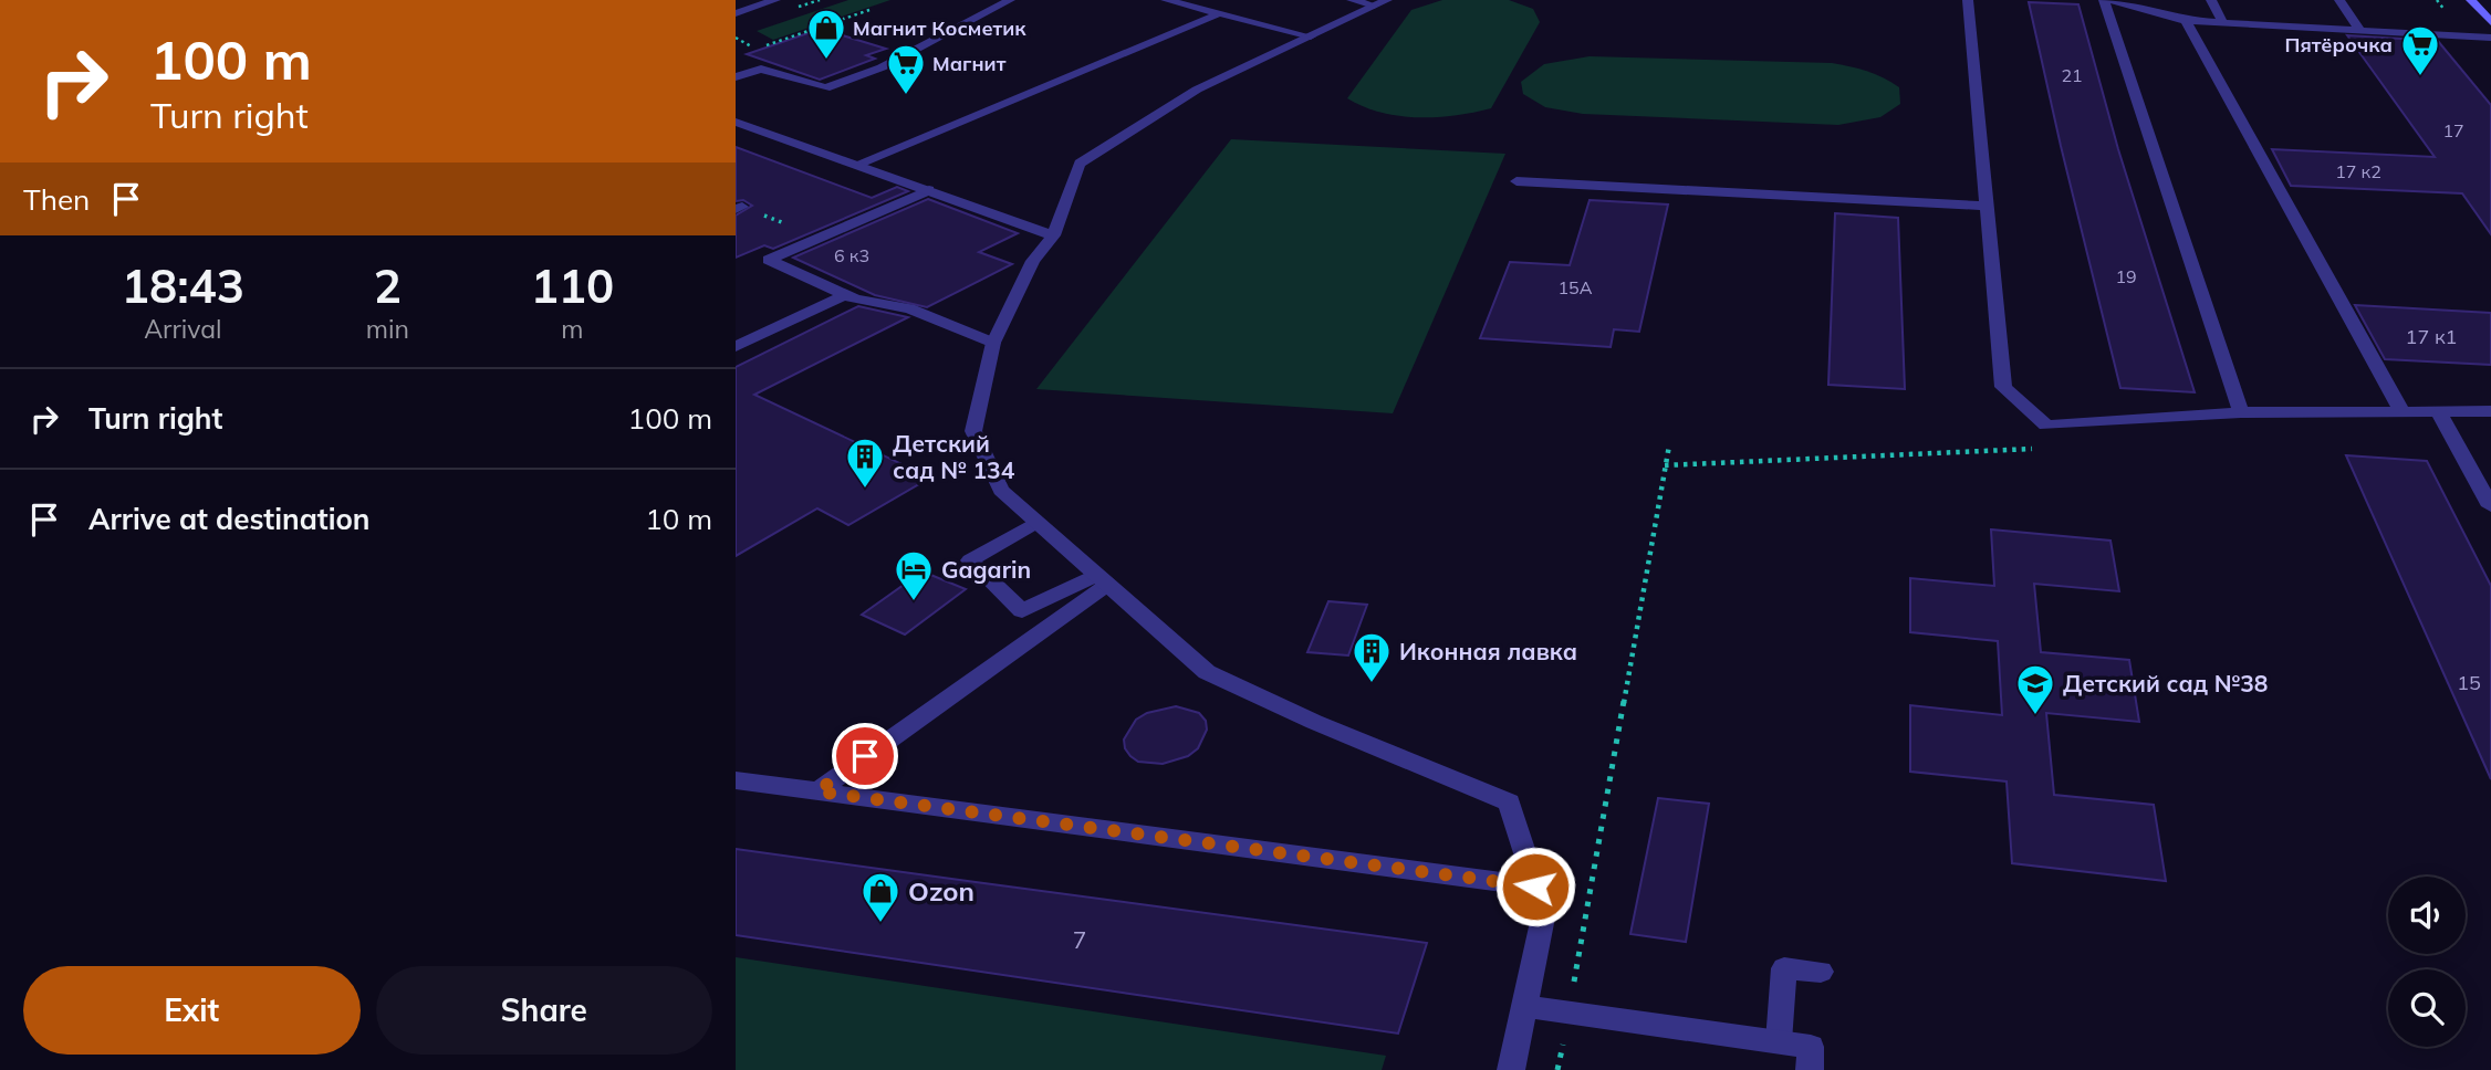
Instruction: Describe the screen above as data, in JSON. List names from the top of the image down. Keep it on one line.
{"places":{"shop":["Магнит Косметик","Ozon"],"supermarket":["Пятёрочка","Магнит"],"building":["Детский сад № 134","Иконная лавка"],"hotel":["Gagarin"],"school or university":["Детский сад №38"]},"house_numbers":["21","17","17 к2","6 к3","19","15А","17 к1","15","7"],"page":{"turn":["100 m","Turn right"],"then":"Then","eta":["18:43","Arrival","2","min","110","m"],"list":[{"name":"Turn right","value":"100 m"},{"name":"Arrive at destination","value":"10 m"}],"buttons":["Exit","Share"]}}
